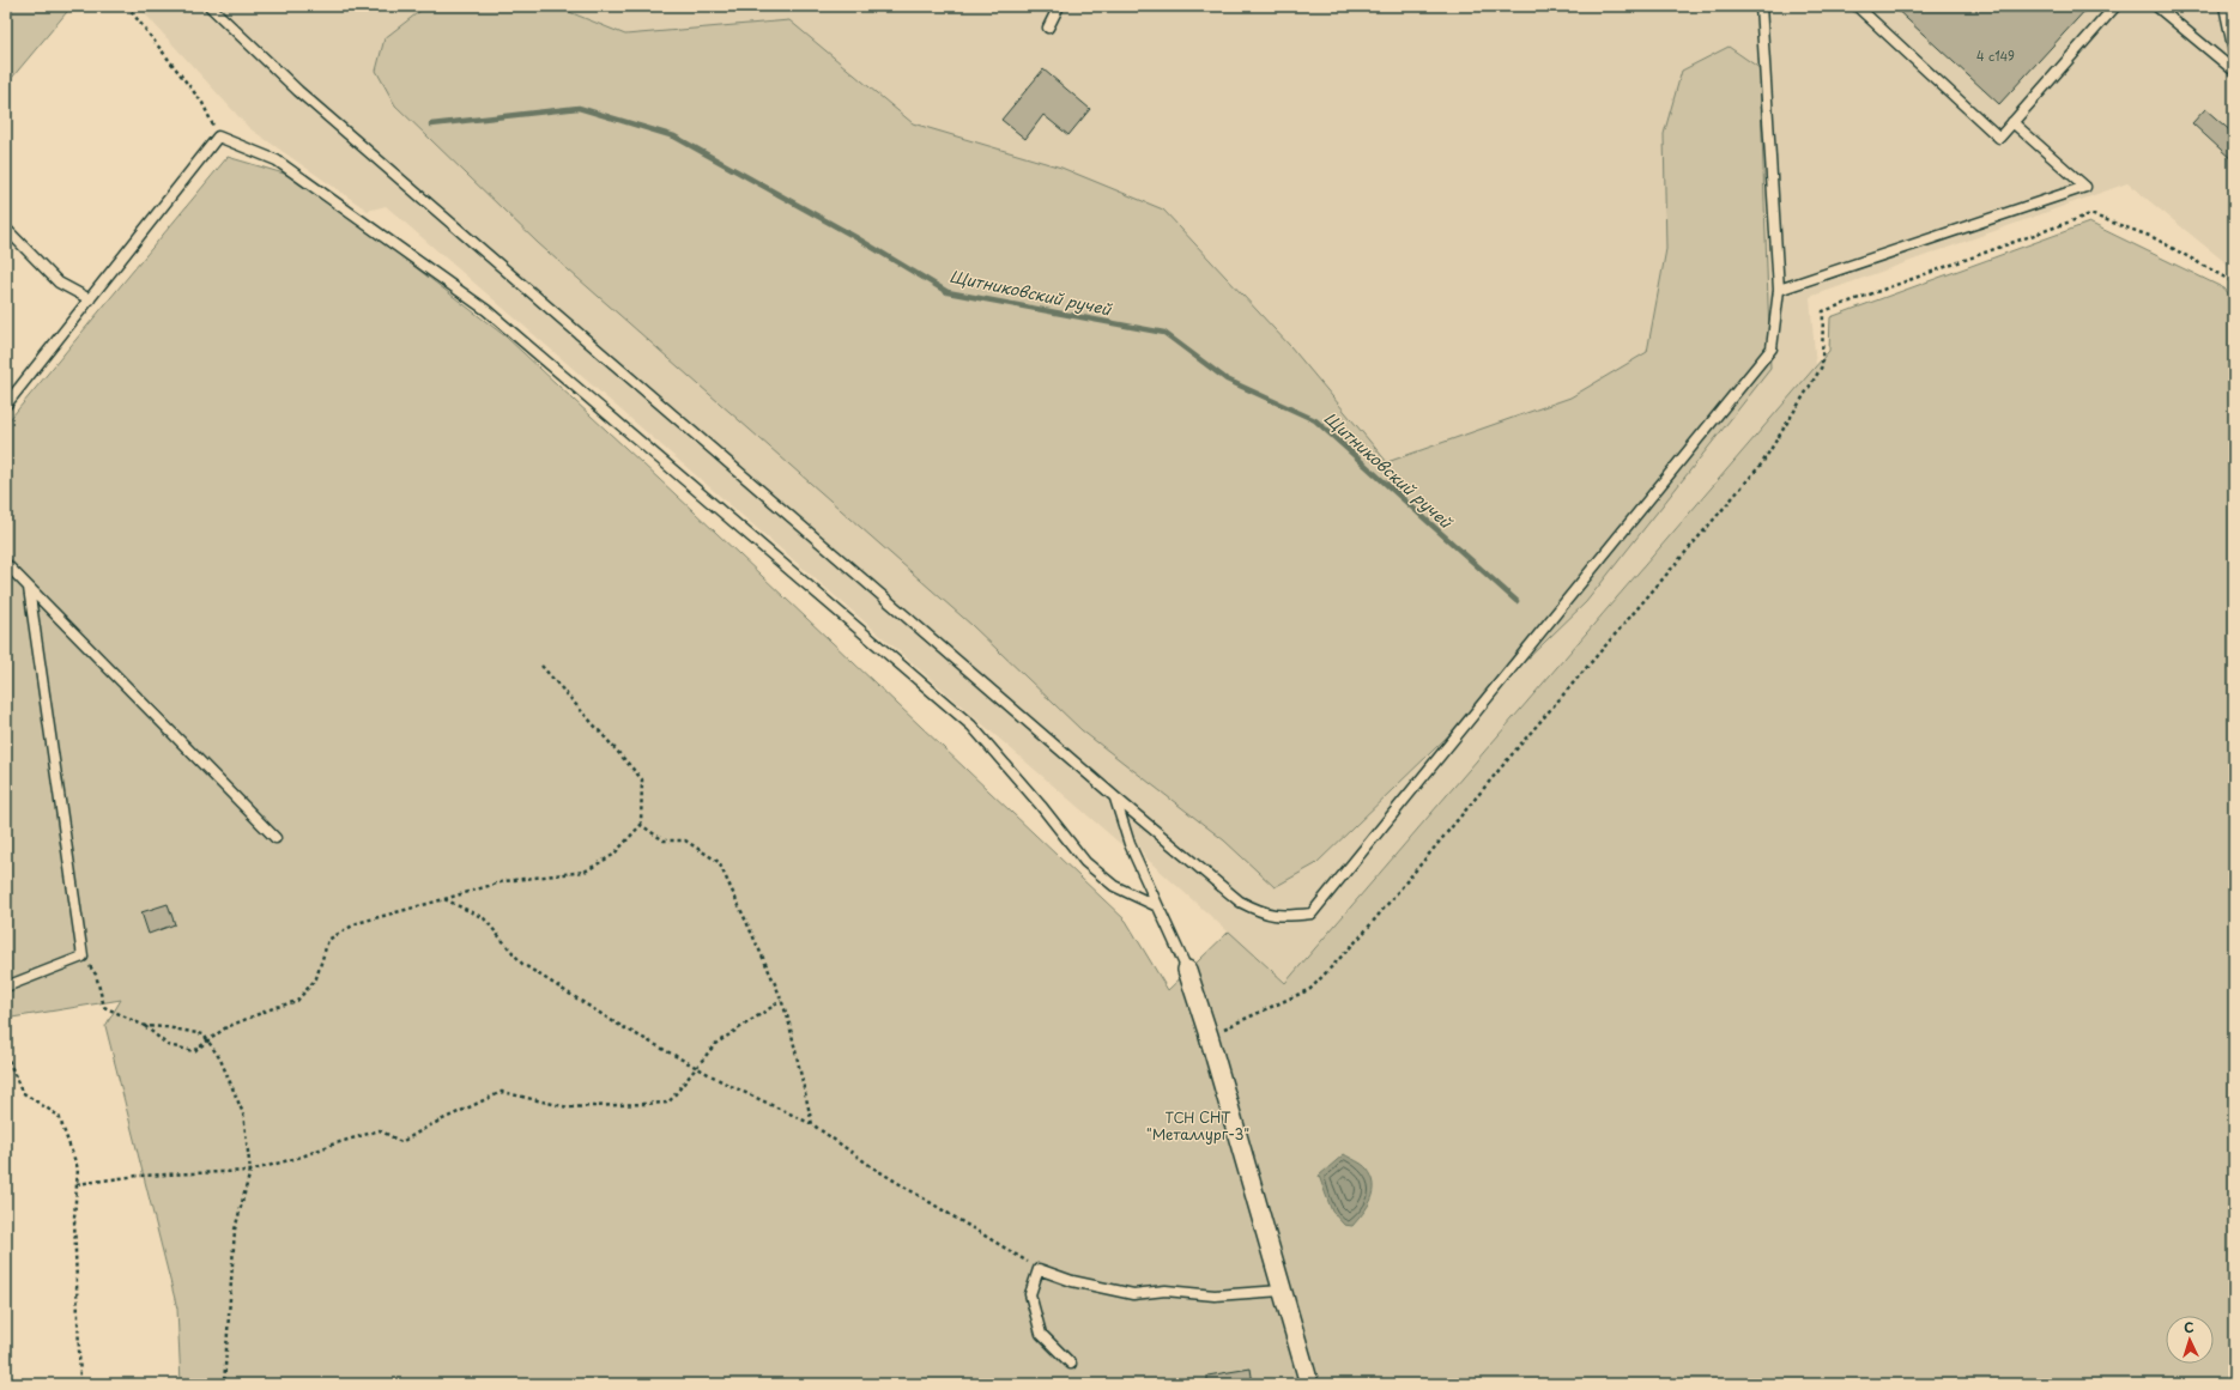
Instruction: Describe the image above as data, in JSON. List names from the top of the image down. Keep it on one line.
{"water":["Щитниковский ручей"],"parks":["ТСН СНТ \"Металлург-3\""],"house_numbers":["4 с149"],"north":"top"}
